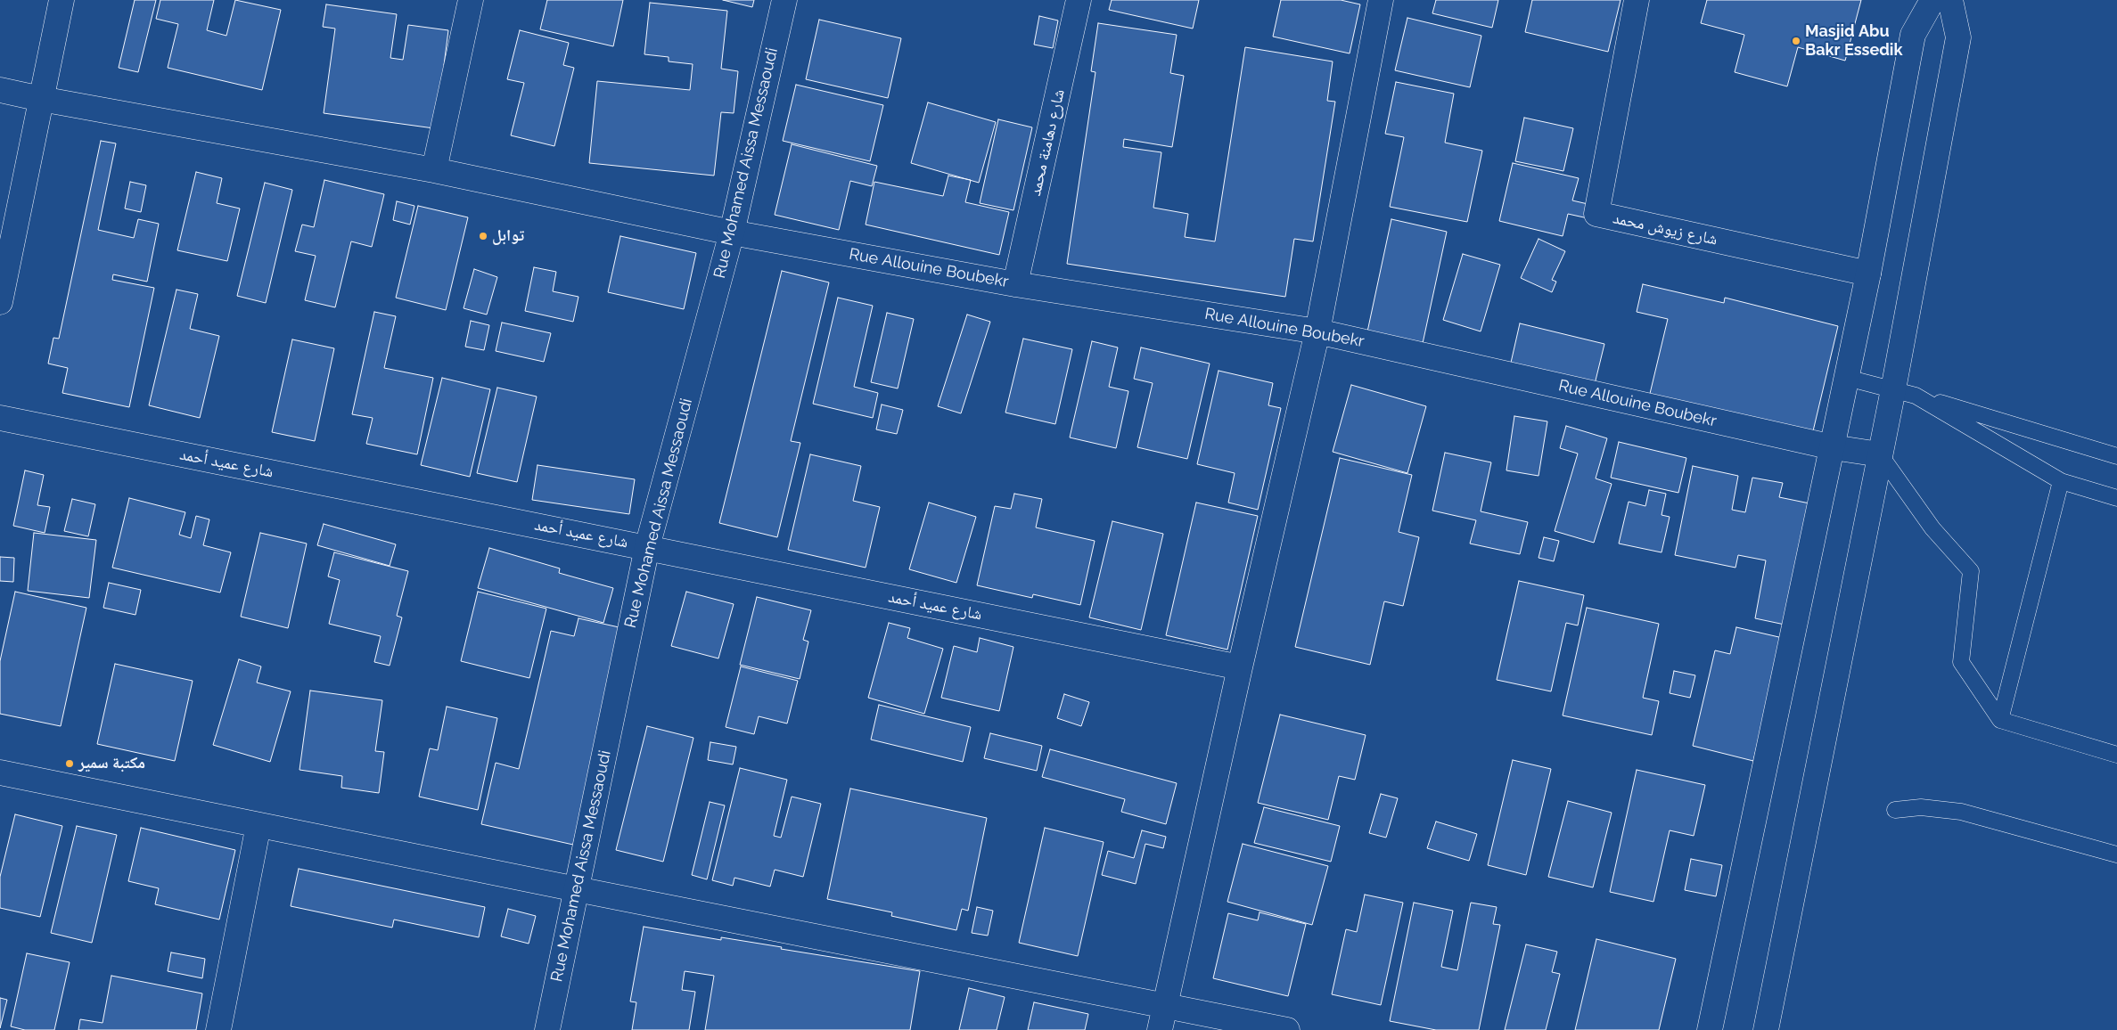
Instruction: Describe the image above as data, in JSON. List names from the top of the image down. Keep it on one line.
{"streets":{"street":["شارع دهامنة محمد","Rue Mohamed Aissa Messaoudi","شارع زيوش محمد","Rue Allouine Boubekr","شارع عميد أحمد"]},"crossings":[["شارع دهامنة محمد","Rue Allouine Boubekr"],["Rue Mohamed Aissa Messaoudi","Rue Allouine Boubekr"],["Rue Mohamed Aissa Messaoudi","شارع عميد أحمد"]],"places":["Masjid Abu Bakr Essedik","توابل","مكتبة سمير"]}
